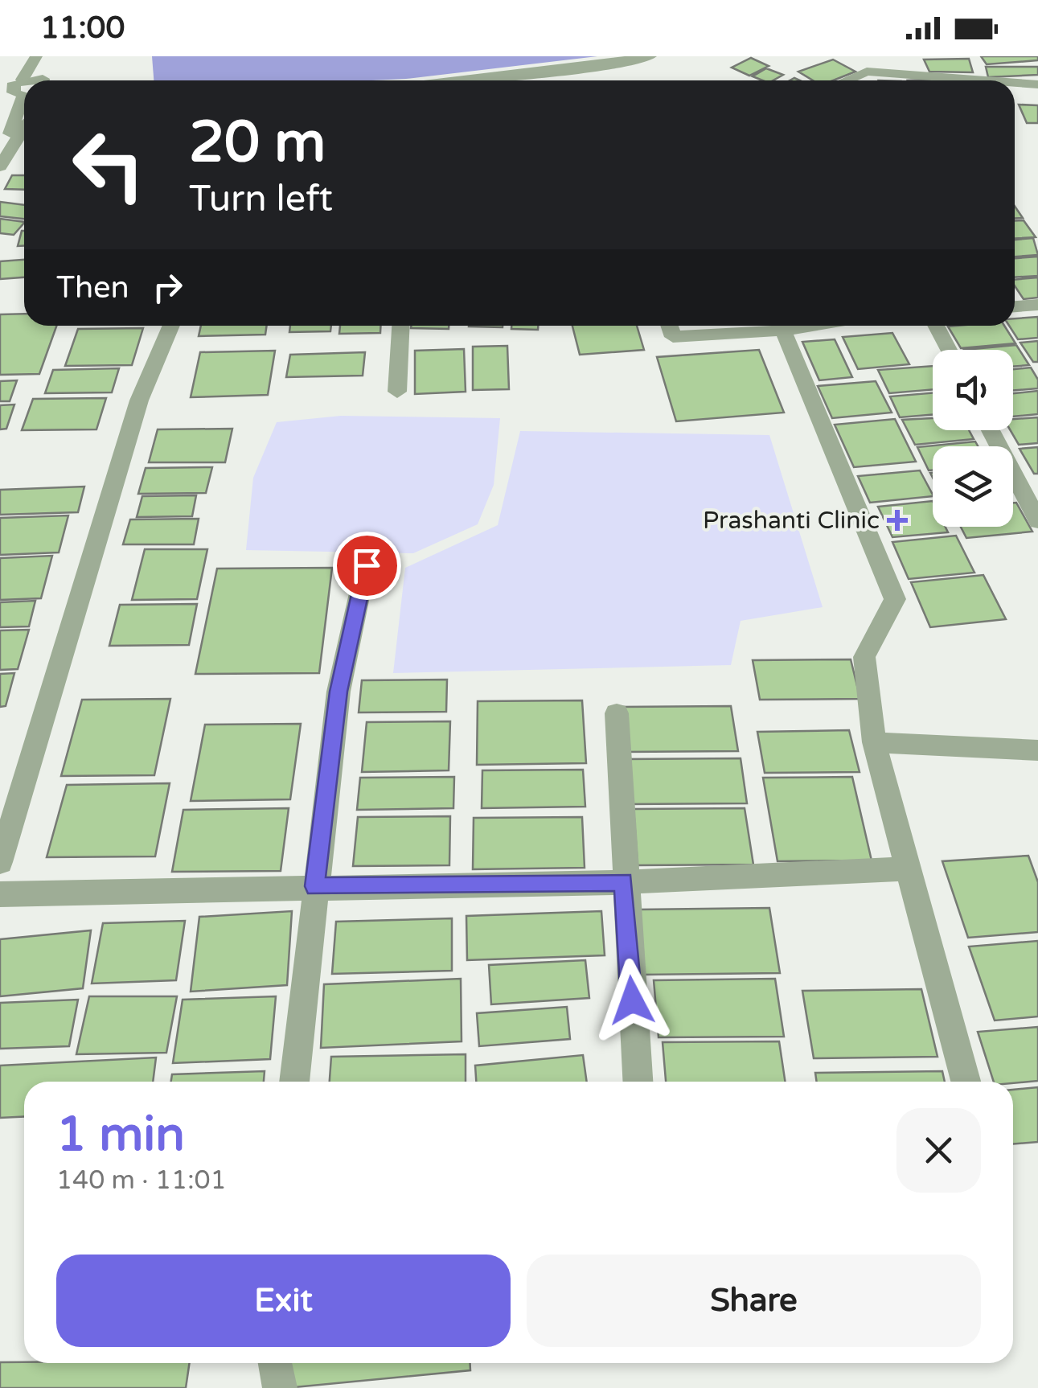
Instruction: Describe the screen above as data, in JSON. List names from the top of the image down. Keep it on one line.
{"places":{"health":["Prashanti Clinic"]},"page":{"status":"11:00","turn":["20 m","Turn left"],"then":"Then","heading":["1 min","140 m · 11:01"],"buttons":["Exit","Share"]}}
